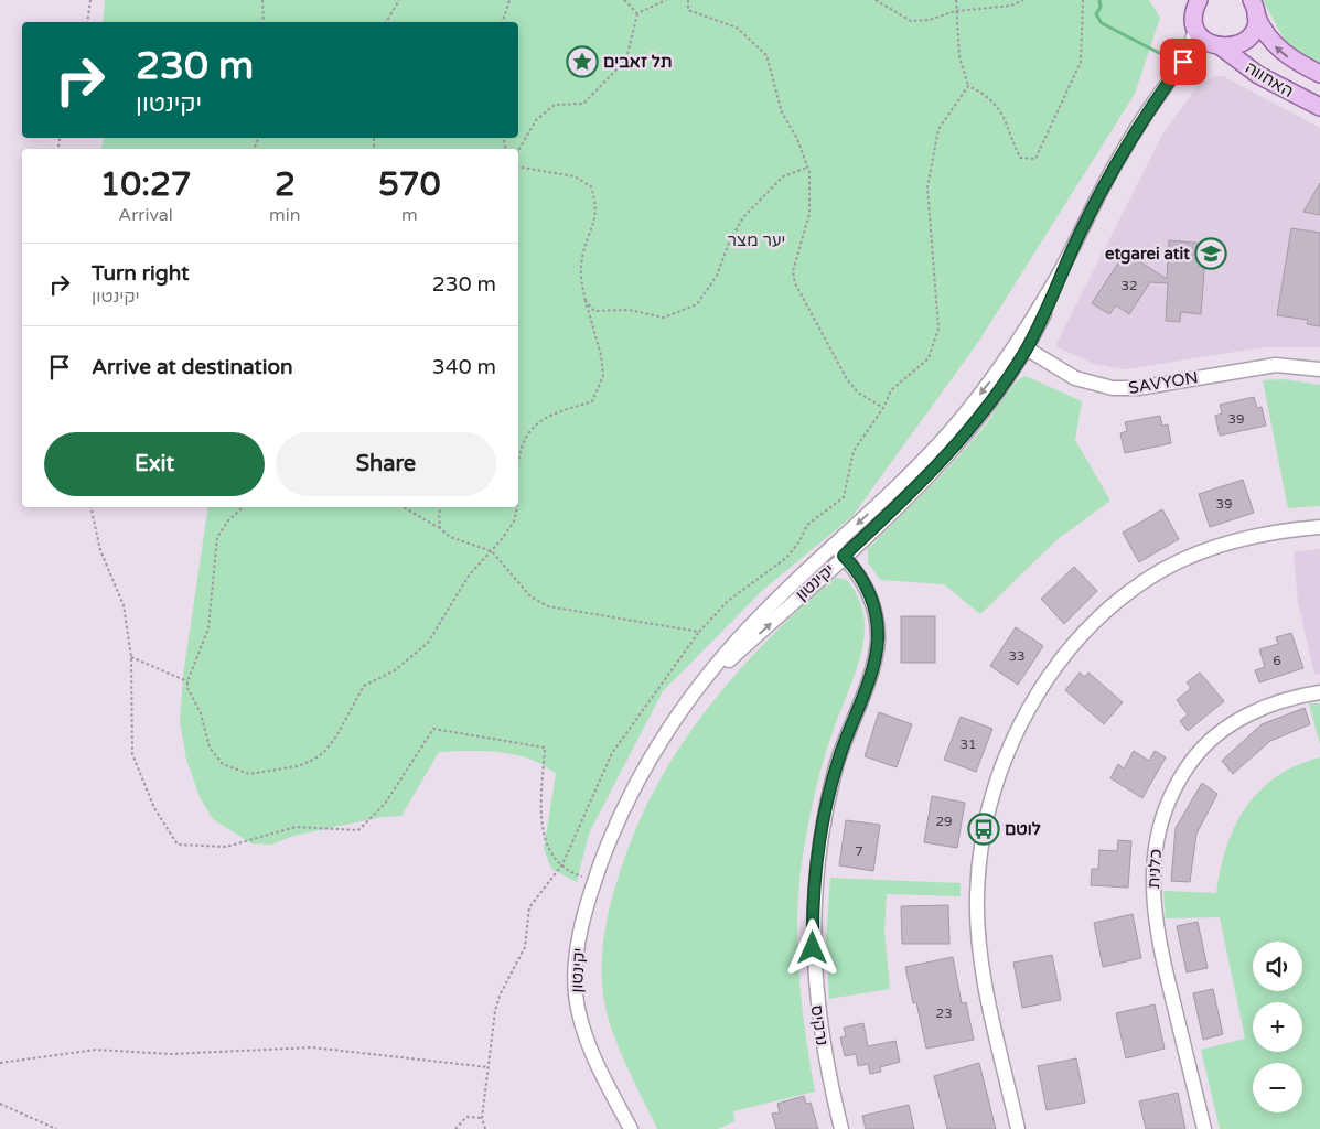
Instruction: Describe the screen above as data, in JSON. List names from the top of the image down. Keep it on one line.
{"streets":{"main road":["האחווה"],"street":["SAVYON","יקינטון","כלנית","נרקיס"]},"crossings":[["האחווה","יקינטון"],["SAVYON","יקינטון"],["יקינטון","נרקיס"]],"parks":["יער מצר"],"places":{"place":["תל זאבים"],"school or university":["etgarei atit"],"bus stop":["לוטם"]},"house_numbers":["32","39","39","33","6","31","29","7","23"],"page":{"turn":["230 m","יקינטון"],"eta":["10:27","Arrival","2","min","570","m"],"list":[{"name":"Turn right","note":"יקינטון","value":"230 m"},{"name":"Arrive at destination","value":"340 m"}],"buttons":["Exit","Share"],"map_buttons":["+","−"]}}
